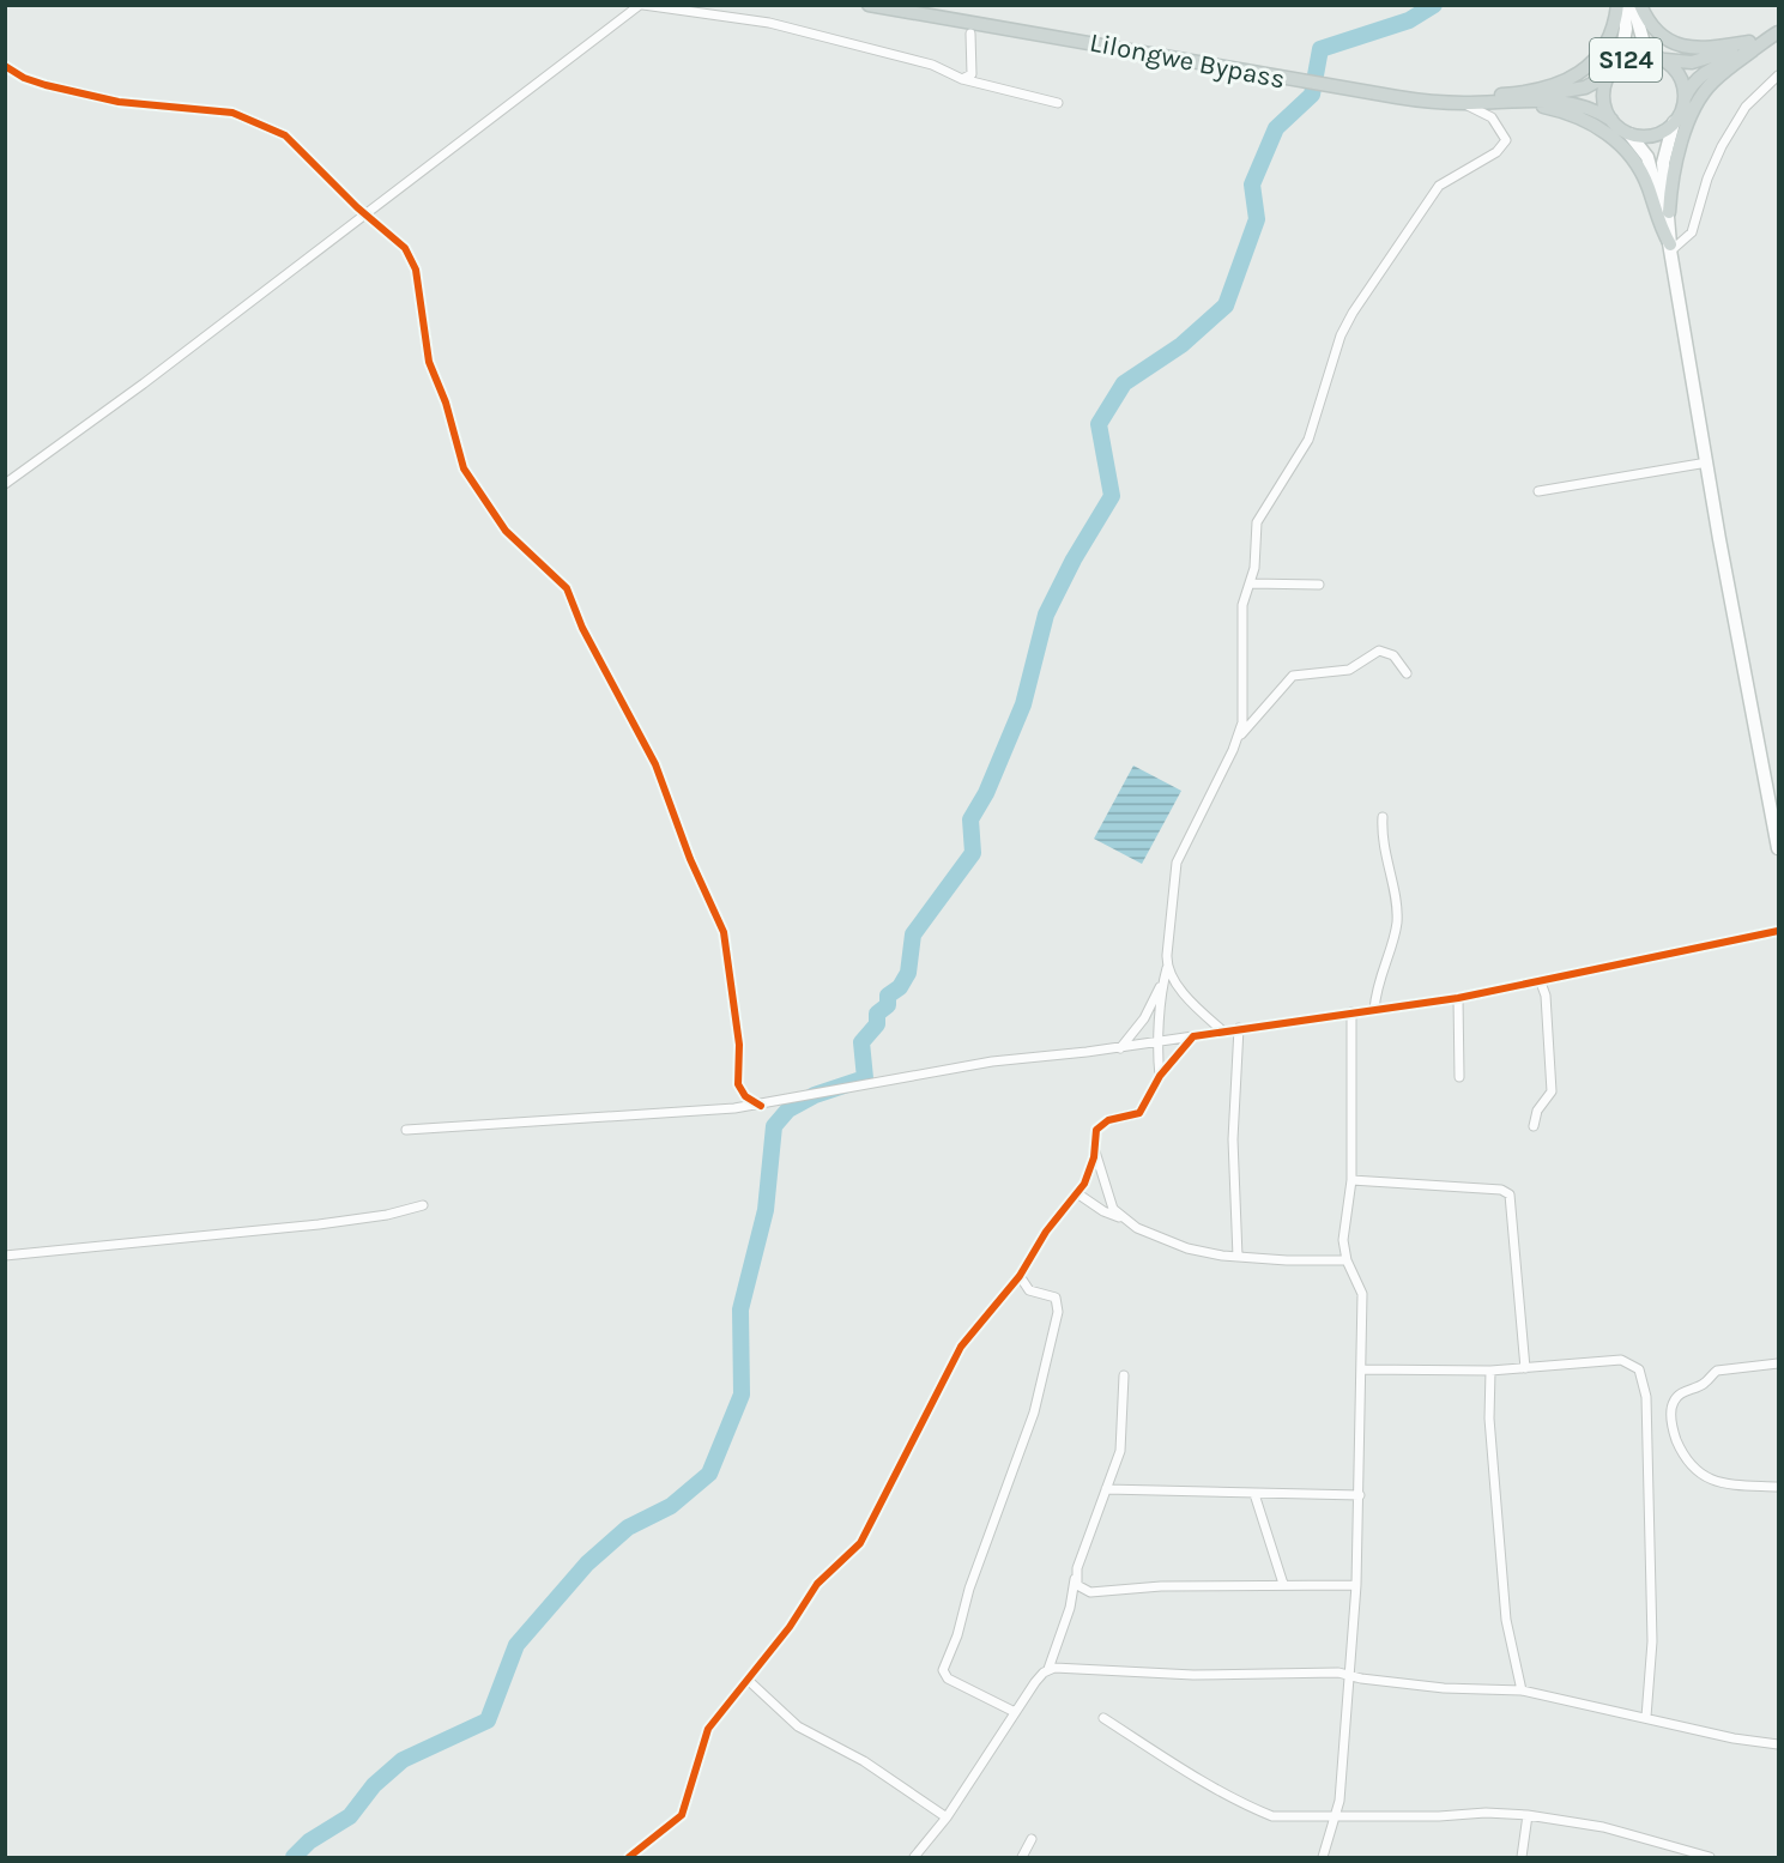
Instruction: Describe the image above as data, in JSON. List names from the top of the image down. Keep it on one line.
{"streets":{"main road":["S124","Lilongwe Bypass"]},"crossings":[["S124","Lilongwe Bypass"]]}
